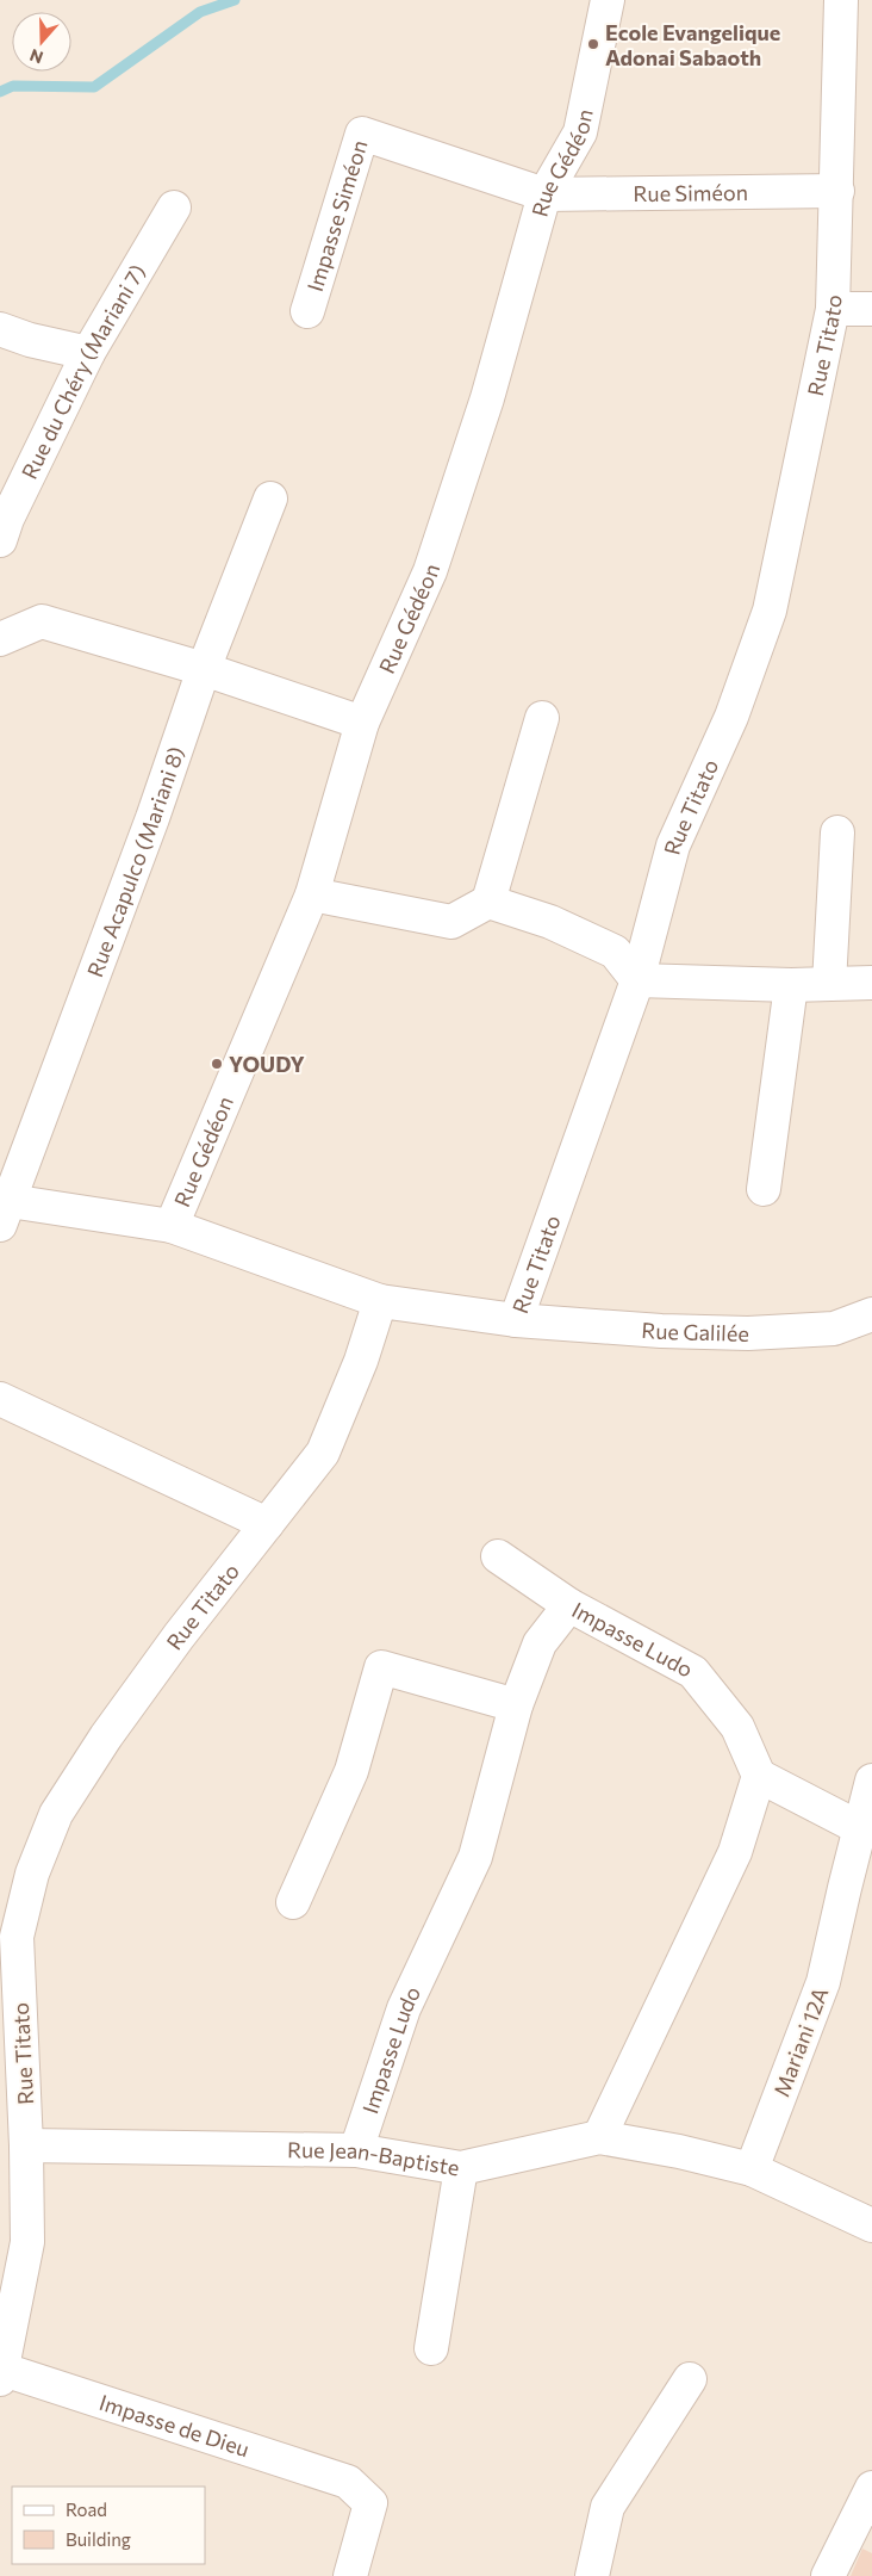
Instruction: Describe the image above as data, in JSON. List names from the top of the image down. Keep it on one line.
{"streets":{"street":["Rue Gédéon","Rue Siméon","Impasse Siméon","Rue Titato","Rue du Chéry (Mariani 7)","Rue Acapulco (Mariani 8)","Rue Galilée","Impasse Ludo","Mariani 12A","Rue Jean-Baptiste","Impasse de Dieu"]},"crossings":[["Rue Gédéon","Rue Siméon"],["Rue Gédéon","Impasse Siméon"],["Rue Siméon","Impasse Siméon"],["Rue Siméon","Rue Titato"],["Rue Titato","Rue Galilée"],["Rue Titato","Rue Jean-Baptiste"],["Rue Titato","Impasse de Dieu"],["Impasse Ludo","Rue Jean-Baptiste"],["Mariani 12A","Rue Jean-Baptiste"]],"places":["Ecole Evangelique Adonai Sabaoth","YOUDY"],"legend":["Road","Building"],"north":"bottom"}
